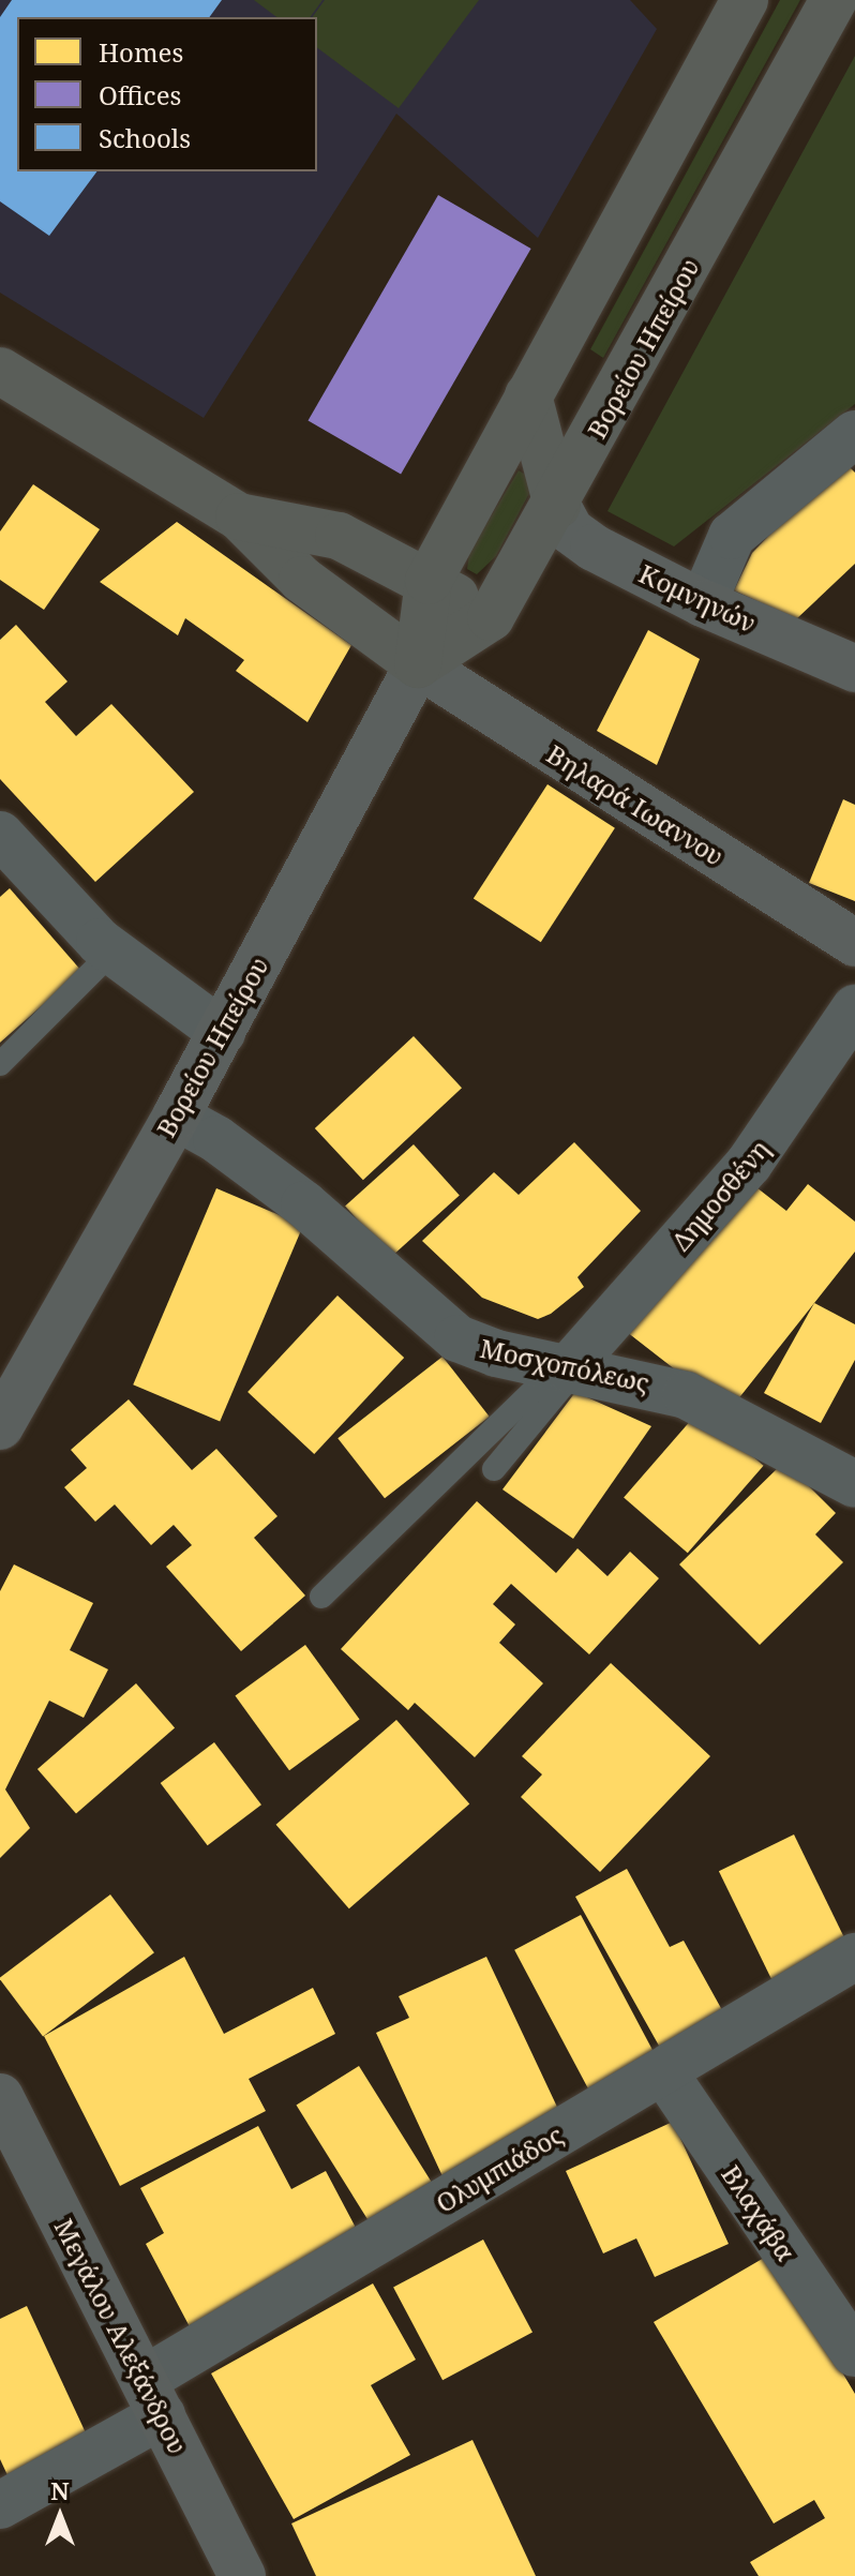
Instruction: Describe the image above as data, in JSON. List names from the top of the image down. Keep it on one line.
{"streets":{"main road":["Βορείου Ηπείρου","Κομνηνών","Βηλαρά Ιωαννου","Μεγάλου Αλεξάνδρου"],"street":["Δημοσθένη","Μοσχοπόλεως","Ολυμπιάδος","Βλαχάβα"]},"crossings":[["Βορείου Ηπείρου","Κομνηνών"],["Βορείου Ηπείρου","Βηλαρά Ιωαννου"],["Βορείου Ηπείρου","Μοσχοπόλεως"],["Δημοσθένη","Μοσχοπόλεως"],["Ολυμπιάδος","Βλαχάβα"],["Ολυμπιάδος","Μεγάλου Αλεξάνδρου"]],"legend":["Homes","Offices","Schools"],"north":"top"}
